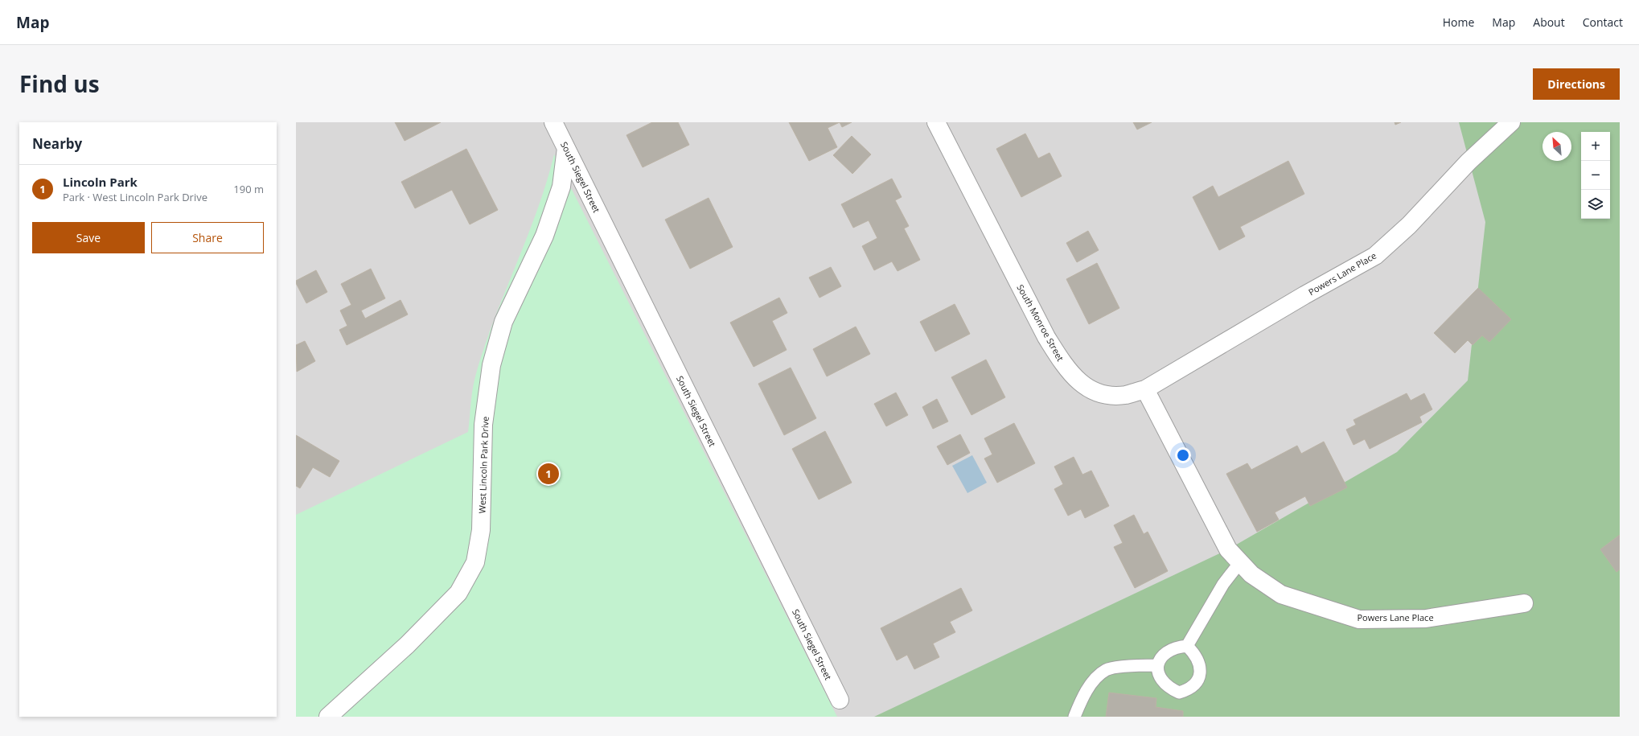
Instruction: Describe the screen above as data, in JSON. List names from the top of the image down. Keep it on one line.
{"streets":{"street":["South Siegel Street","Powers Lane Place","South Monroe Street","West Lincoln Park Drive"]},"crossings":[["South Siegel Street","West Lincoln Park Drive"],["Powers Lane Place","South Monroe Street"]],"north":"top left","page":{"header":"Map","nav":["Home","Map","About","Contact"],"title":"Find us","buttons":["Directions",["Save","Share"]],"heading":"Nearby","map_buttons":["+","−"],"list":[{"mark":"1","name":"Lincoln Park","note":"Park · West Lincoln Park Drive","value":"190 m"}],"pins":"1"}}
